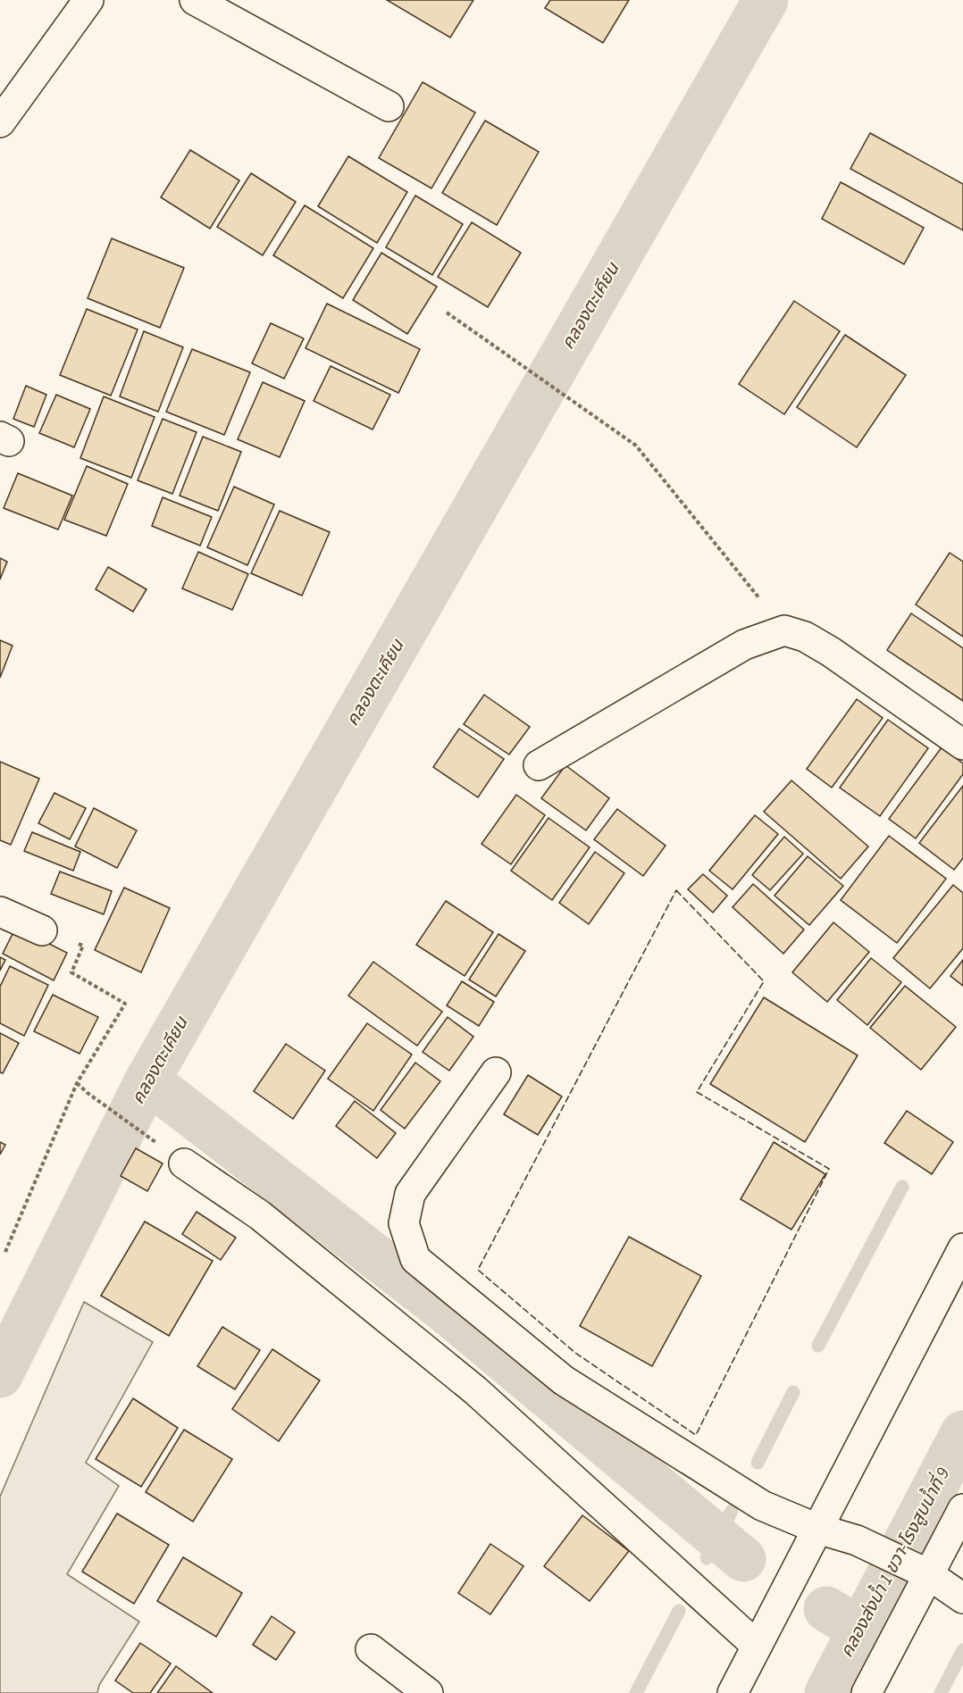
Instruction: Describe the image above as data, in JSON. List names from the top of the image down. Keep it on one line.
{"water":["คลองตะเคียน","คลองส่งน้ำ 1 ขวา-โรงสูบน้ำที่ 9"]}
